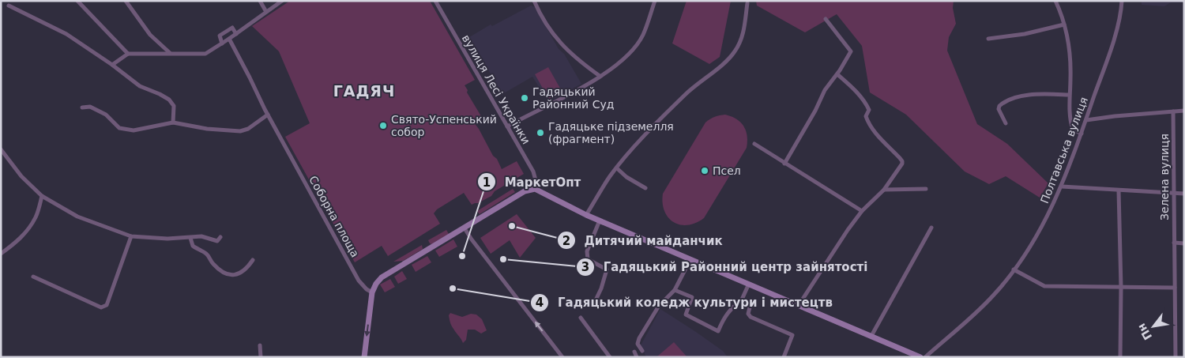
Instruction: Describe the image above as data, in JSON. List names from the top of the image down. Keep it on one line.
{"streets":{"street":["вулиця Лесі Українки","Полтавська вулиця","Зелена вулиця","Соборна площа"]},"districts":["ГАДЯЧ"],"places":["Гадяцький Районний Суд","Свято-Успенський собор","Гадяцьке підземелля (фрагмент)","Псел","Дитячий майданчик","МаркетОпт","Гадяцький Районний центр зайнятості","Гадяцький коледж культури і мистецтв"],"north":"bottom left"}
